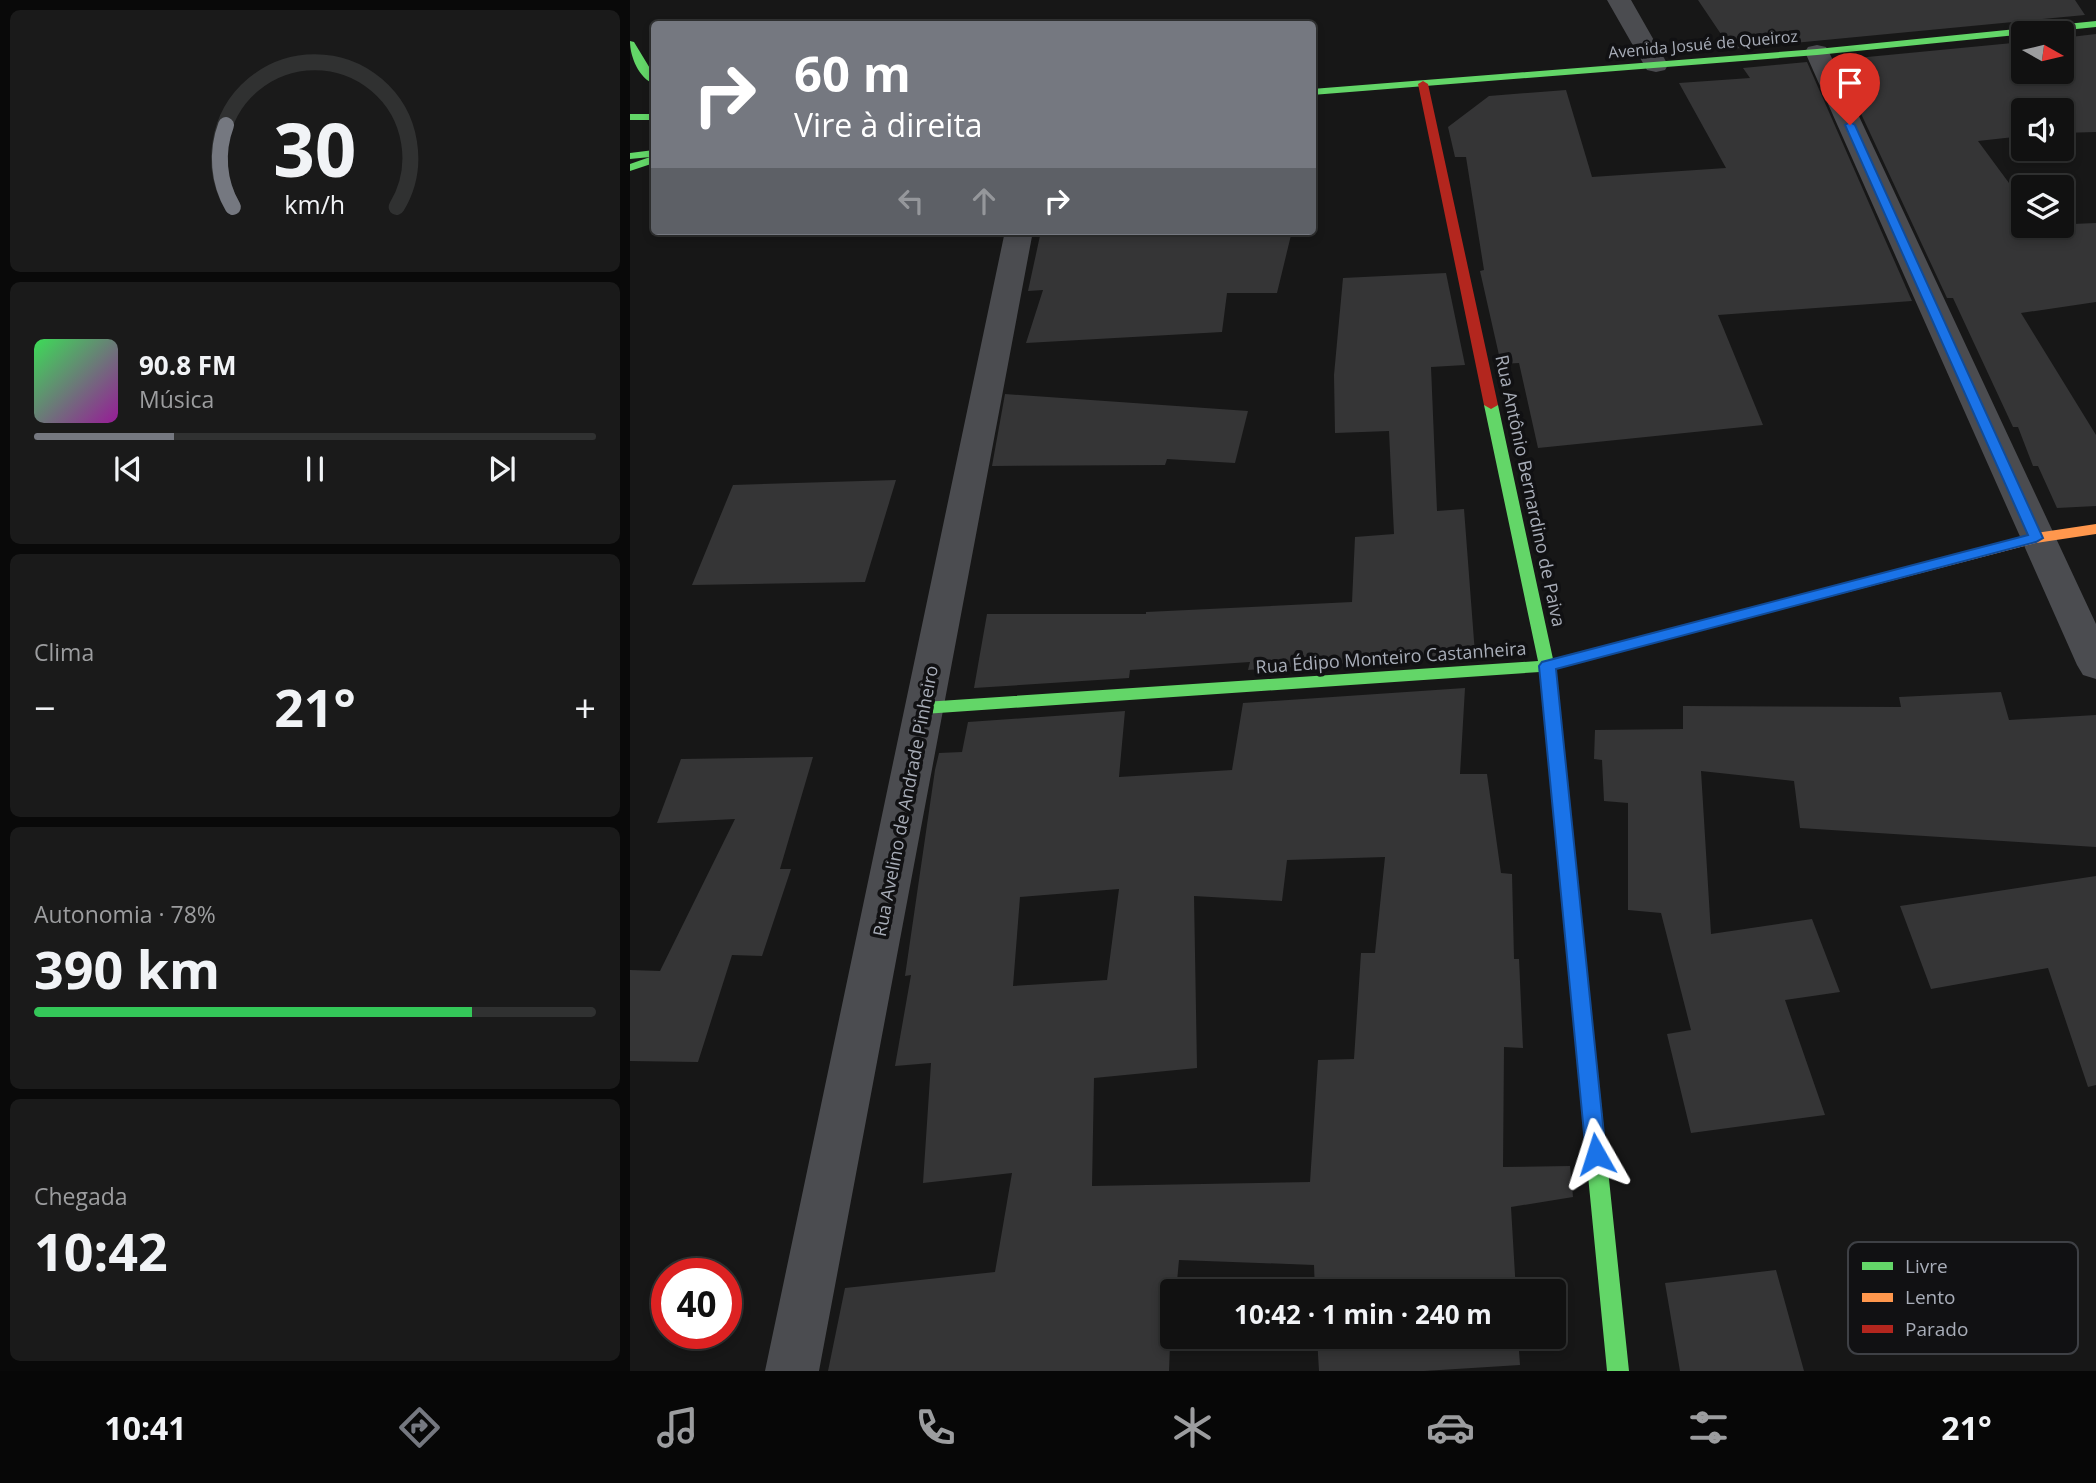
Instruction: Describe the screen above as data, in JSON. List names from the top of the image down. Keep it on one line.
{"streets":{"main road":["Avenida Josué de Queiroz","Rua Antônio Bernardino de Paiva","Rua Édipo Monteiro Castanheira"],"street":["Rua Avelino de Andrade Pinheiro"]},"crossings":[["Avenida Josué de Queiroz","Rua Antônio Bernardino de Paiva"],["Rua Antônio Bernardino de Paiva","Rua Édipo Monteiro Castanheira"],["Rua Édipo Monteiro Castanheira","Rua Avelino de Andrade Pinheiro"]],"legend":["Livre","Lento","Parado"],"north":"right","page":{"turn":["60 m","Vire à direita"],"song":["90.8 FM","Música"],"tile":["Clima",["Autonomia · 78%","390 km"],["Chegada","10:42"]],"heat":["−","21°","+"],"limit":"40","trip":"10:42 · 1 min · 240 m","tabs":["10:41","21°"],"gauge":["30","km/h"]}}
